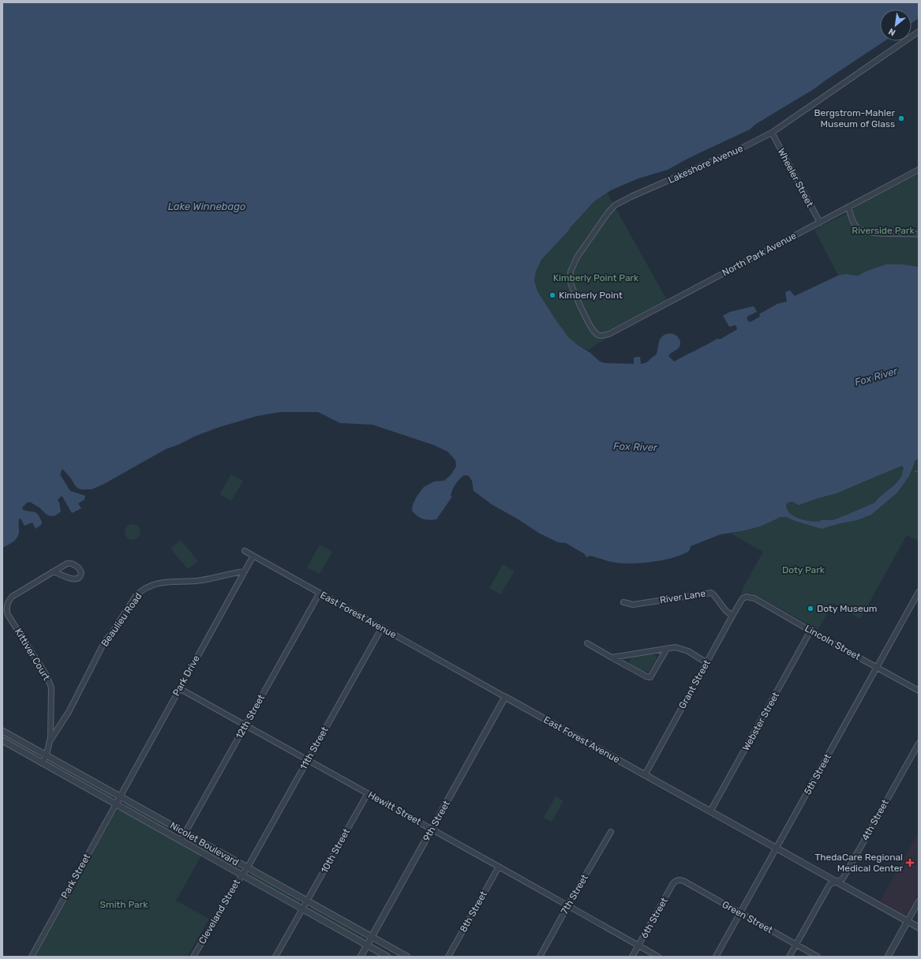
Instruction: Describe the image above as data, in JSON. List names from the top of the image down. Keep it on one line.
{"streets":{"street":["Lakeshore Avenue","Wheeler Street","North Park Avenue","River Lane","East Forest Avenue","Beaulieu Road","Lincoln Street","Kittiver Court","Park Drive","Grant Street","12th Street","Webster Street","11th Street","5th Street","Hewitt Street","4th Street","9th Street","Nicolet Boulevard","10th Street","Park Street","7th Street","Cleveland Street","8th Street","Green Street","6th Street"]},"crossings":[["Lakeshore Avenue","Wheeler Street"],["Lakeshore Avenue","North Park Avenue"],["Wheeler Street","North Park Avenue"],["River Lane","Grant Street"],["East Forest Avenue","Park Drive"],["East Forest Avenue","Grant Street"],["East Forest Avenue","12th Street"],["East Forest Avenue","Webster Street"],["East Forest Avenue","11th Street"],["East Forest Avenue","5th Street"],["East Forest Avenue","4th Street"],["East Forest Avenue","9th Street"],["Beaulieu Road","Kittiver Court"],["Beaulieu Road","Park Drive"],["Lincoln Street","Grant Street"],["Lincoln Street","Webster Street"],["Lincoln Street","5th Street"],["Kittiver Court","Nicolet Boulevard"],["Park Drive","Hewitt Street"],["Park Drive","Nicolet Boulevard"],["Park Drive","Park Street"],["12th Street","Hewitt Street"],["12th Street","Nicolet Boulevard"],["11th Street","Hewitt Street"],["11th Street","Nicolet Boulevard"],["11th Street","Cleveland Street"],["5th Street","Green Street"],["Hewitt Street","9th Street"],["Hewitt Street","10th Street"],["Hewitt Street","7th Street"],["Hewitt Street","8th Street"],["Hewitt Street","6th Street"],["4th Street","Green Street"],["9th Street","Nicolet Boulevard"],["Nicolet Boulevard","10th Street"],["Nicolet Boulevard","Park Street"],["Nicolet Boulevard","Cleveland Street"],["Green Street","6th Street"]],"water":["Lake Winnebago","Fox River"],"parks":["Riverside Park","Kimberly Point Park","Doty Park","Smith Park"],"places":{"other":["Bergstrom-Mahler Museum of Glass","Kimberly Point","Doty Museum"],"health":["ThedaCare Regional Medical Center"]},"north":"bottom left"}
